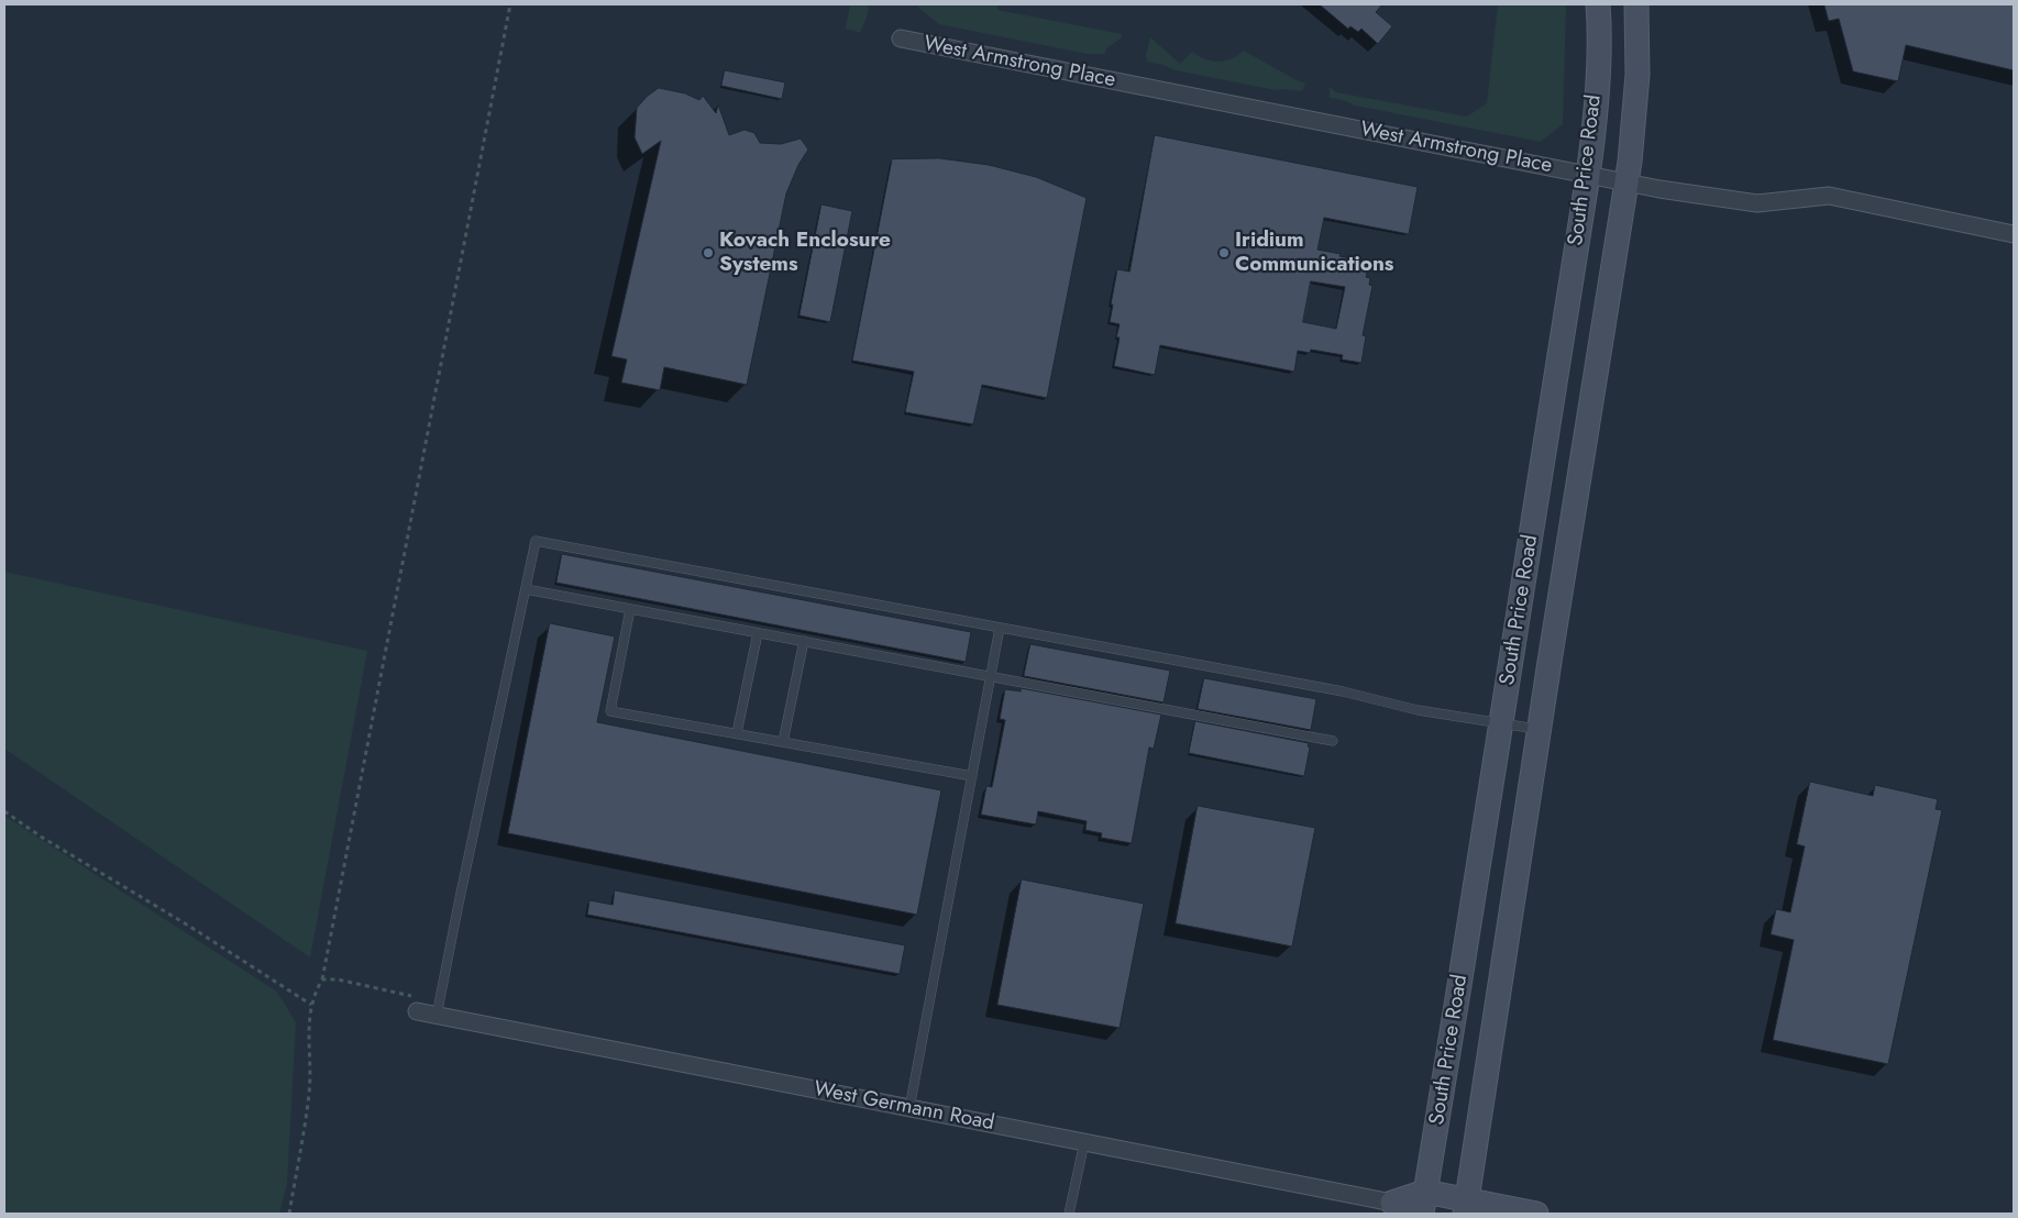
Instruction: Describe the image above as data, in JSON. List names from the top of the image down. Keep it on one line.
{"streets":{"main road":["South Price Road","West Germann Road"],"street":["West Armstrong Place"]},"crossings":[["West Armstrong Place","South Price Road"],["South Price Road","West Germann Road"]],"places":["Kovach Enclosure Systems","Iridium Communications"]}
